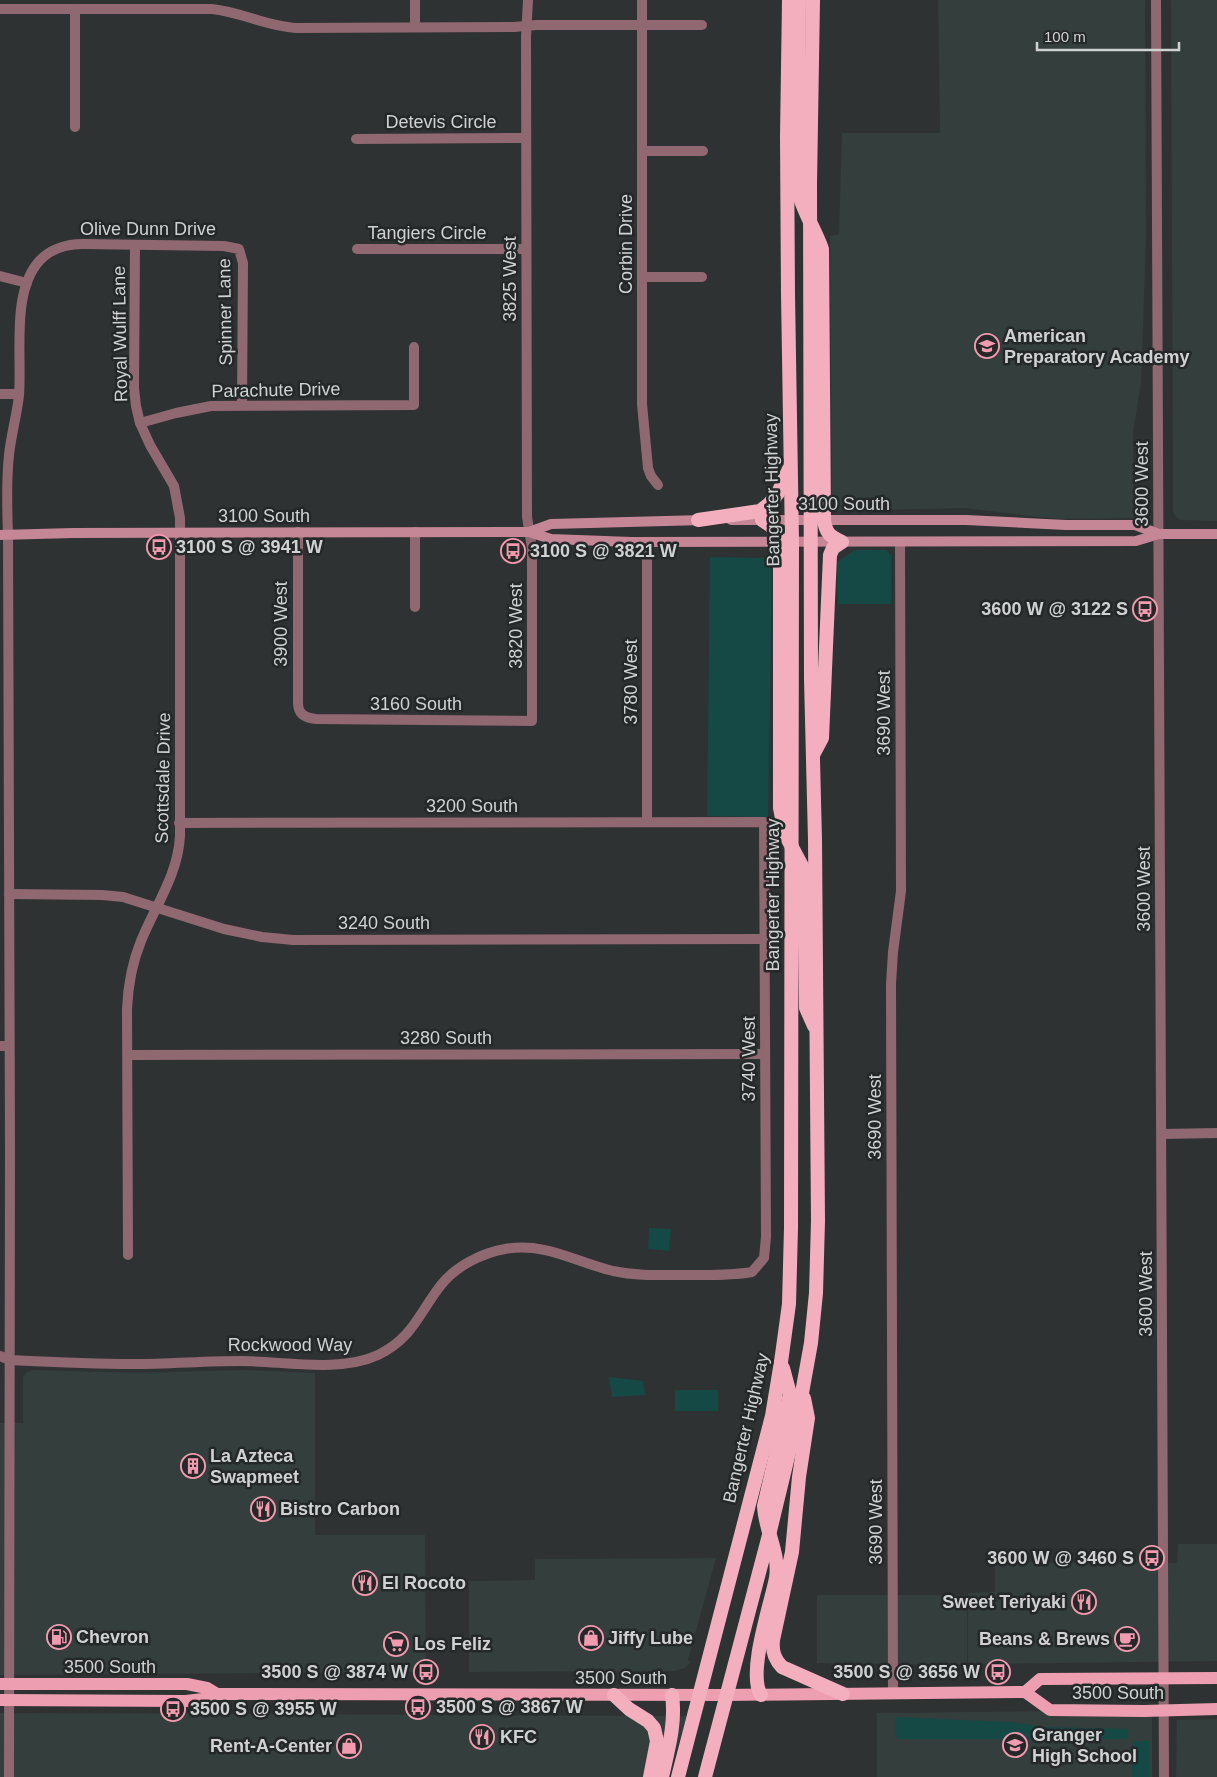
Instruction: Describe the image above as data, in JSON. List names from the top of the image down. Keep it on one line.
{"streets":{"highway":["Bangerter Highway"],"main road":["3100 South","3500 South"],"street":["Detevis Circle","Olive Dunn Drive","Tangiers Circle","Corbin Drive","3825 West","Spinner Lane","Royal Wulff Lane","Parachute Drive","3600 West","3900 West","3820 West","3780 West","3160 South","3690 West","Scottsdale Drive","3200 South","3240 South","3280 South","3740 West","Rockwood Way"]},"crossings":[["Detevis Circle","3825 West"],["Olive Dunn Drive","Spinner Lane"],["Olive Dunn Drive","Royal Wulff Lane"],["Olive Dunn Drive","3100 South"],["Olive Dunn Drive","3240 South"],["Olive Dunn Drive","Rockwood Way"],["Olive Dunn Drive","3500 South"],["Tangiers Circle","3825 West"],["3825 West","3100 South"],["3825 West","3820 West"],["Spinner Lane","Parachute Drive"],["Royal Wulff Lane","Parachute Drive"],["Royal Wulff Lane","3100 South"],["Royal Wulff Lane","Scottsdale Drive"],["3600 West","3100 South"],["3600 West","3500 South"],["Bangerter Highway","3100 South"],["Bangerter Highway","3500 South"],["3100 South","3900 West"],["3100 South","3820 West"],["3100 South","3780 West"],["3100 South","3690 West"],["3100 South","Scottsdale Drive"],["3900 West","3160 South"],["3820 West","3160 South"],["3780 West","3200 South"],["3690 West","3500 South"],["Scottsdale Drive","3200 South"],["Scottsdale Drive","3240 South"],["Scottsdale Drive","3280 South"],["3200 South","3740 West"],["3240 South","3740 West"],["3280 South","3740 West"],["3740 West","Rockwood Way"]],"places":{"school or university":["American Preparatory Academy","Granger High School"],"bus stop":["3100 S @ 3941 W","3100 S @ 3821 W","3600 W @ 3122 S","3600 W @ 3460 S","3500 S @ 3874 W","3500 S @ 3656 W","3500 S @ 3867 W","3500 S @ 3955 W"],"building":["La Azteca Swapmeet"],"restaurant":["Bistro Carbon","El Rocoto","Sweet Teriyaki","KFC"],"fuel station":["Chevron"],"shop":["Jiffy Lube","Rent-A-Center"],"cafe":["Beans & Brews"],"supermarket":["Los Feliz"]},"scale_bar":"100 m"}
